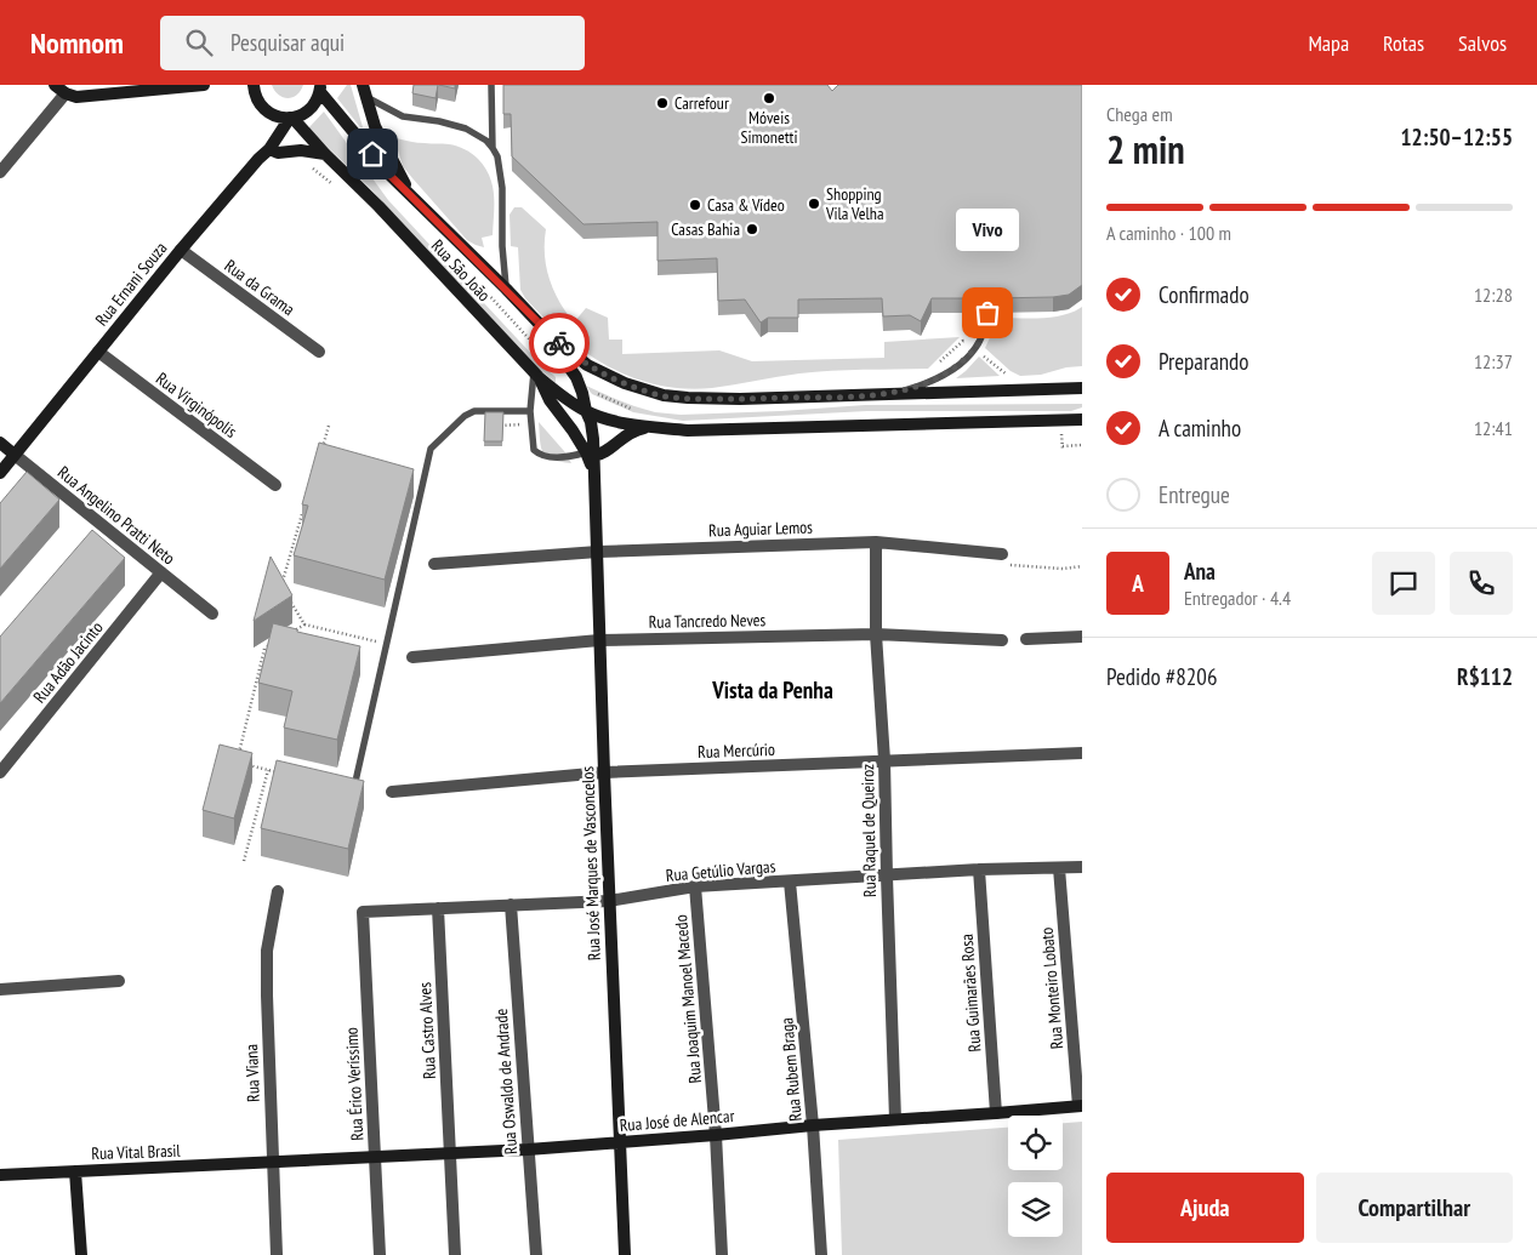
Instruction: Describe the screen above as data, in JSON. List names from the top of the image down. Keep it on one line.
{"streets":{"street":["Rua São João","Rua Ernani Souza","Rua da Grama","Rua Virginópolis","Rua Angelino Pratti Neto","Rua Aguiar Lemos","Rua Tancredo Neves","Rua Adão Jacinto","Rua Mercúrio","Rua Raquel de Queiroz","Rua José Marques de Vasconcelos","Rua Getúlio Vargas","Rua Monteiro Lobato","Rua Guimarães Rosa","Rua Joaquim Manoel Macedo","Rua Castro Alves","Rua Rubem Braga","Rua Viana","Rua Oswaldo de Andrade","Rua Érico Veríssimo","Rua José de Alencar","Rua Vital Brasil"]},"crossings":[["Rua São João","Rua Ernani Souza"],["Rua São João","Rua José Marques de Vasconcelos"],["Rua Ernani Souza","Rua da Grama"],["Rua Ernani Souza","Rua Virginópolis"],["Rua Ernani Souza","Rua Angelino Pratti Neto"],["Rua Angelino Pratti Neto","Rua Adão Jacinto"],["Rua Aguiar Lemos","Rua Raquel de Queiroz"],["Rua Aguiar Lemos","Rua José Marques de Vasconcelos"],["Rua Tancredo Neves","Rua Raquel de Queiroz"],["Rua Tancredo Neves","Rua José Marques de Vasconcelos"],["Rua Mercúrio","Rua Raquel de Queiroz"],["Rua Mercúrio","Rua José Marques de Vasconcelos"],["Rua Raquel de Queiroz","Rua Getúlio Vargas"],["Rua Raquel de Queiroz","Rua José de Alencar"],["Rua José Marques de Vasconcelos","Rua Getúlio Vargas"],["Rua José Marques de Vasconcelos","Rua José de Alencar"],["Rua Getúlio Vargas","Rua Monteiro Lobato"],["Rua Getúlio Vargas","Rua Guimarães Rosa"],["Rua Getúlio Vargas","Rua Joaquim Manoel Macedo"],["Rua Getúlio Vargas","Rua Castro Alves"],["Rua Getúlio Vargas","Rua Rubem Braga"],["Rua Getúlio Vargas","Rua Oswaldo de Andrade"],["Rua Getúlio Vargas","Rua Érico Veríssimo"],["Rua Monteiro Lobato","Rua José de Alencar"],["Rua Guimarães Rosa","Rua José de Alencar"],["Rua Joaquim Manoel Macedo","Rua José de Alencar"],["Rua Castro Alves","Rua José de Alencar"],["Rua Rubem Braga","Rua José de Alencar"],["Rua Viana","Rua José de Alencar"],["Rua Viana","Rua Vital Brasil"],["Rua Oswaldo de Andrade","Rua José de Alencar"],["Rua Érico Veríssimo","Rua José de Alencar"],["Rua José de Alencar","Rua Vital Brasil"]],"districts":["Vista da Penha"],"places":["Móveis Simonetti","Carrefour","Shopping Vila Velha","Casa & Vídeo","Casas Bahia","Vivo"],"page":{"header":"Nomnom","search":"Pesquisar aqui","nav":["Mapa","Rotas","Salvos"],"heading":["2 min","Chega em","12:50–12:55"],"panel":["Ana","Entregador · 4.4","Pedido #8206","R$112"],"bar":"A caminho · 100 m","bubble":"Vivo","list":[["Confirmado","12:28"],["Preparando","12:37"],["A caminho","12:41"],"Entregue"],"round":"A","buttons":["Ajuda","Compartilhar"]}}
